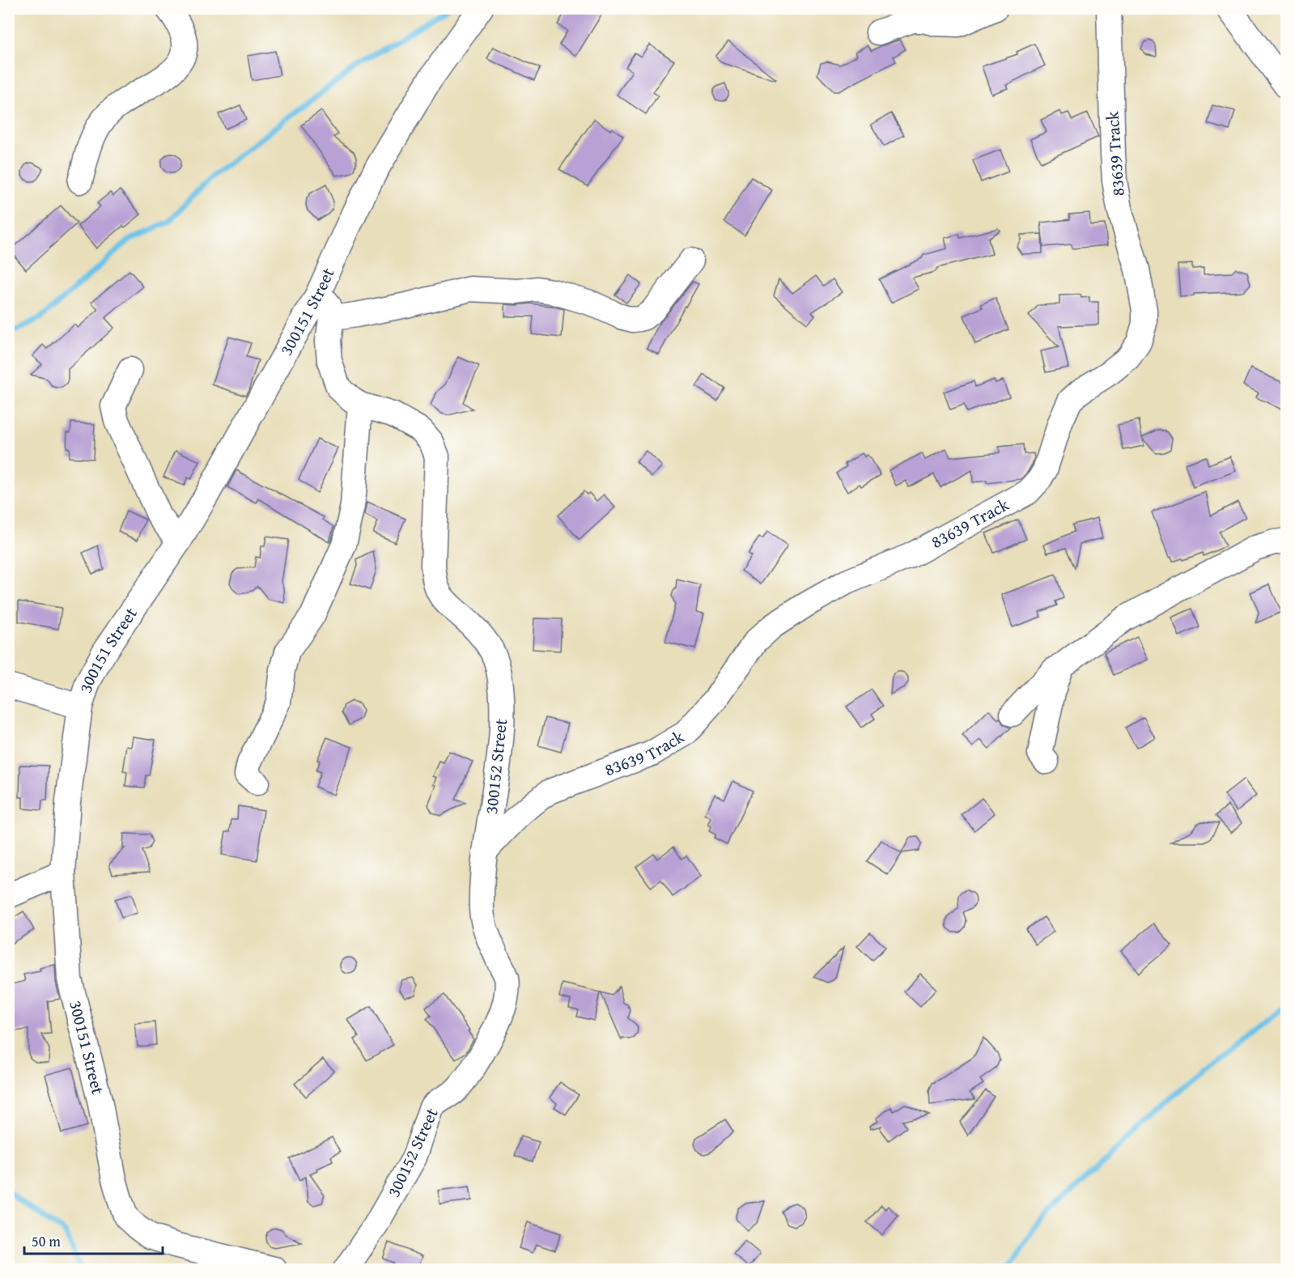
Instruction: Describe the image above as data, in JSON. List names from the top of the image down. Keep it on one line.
{"streets":{"street":["83639 Track","300151 Street","300152 Street"]},"crossings":[["83639 Track","300152 Street"]],"scale_bar":"50 m"}
